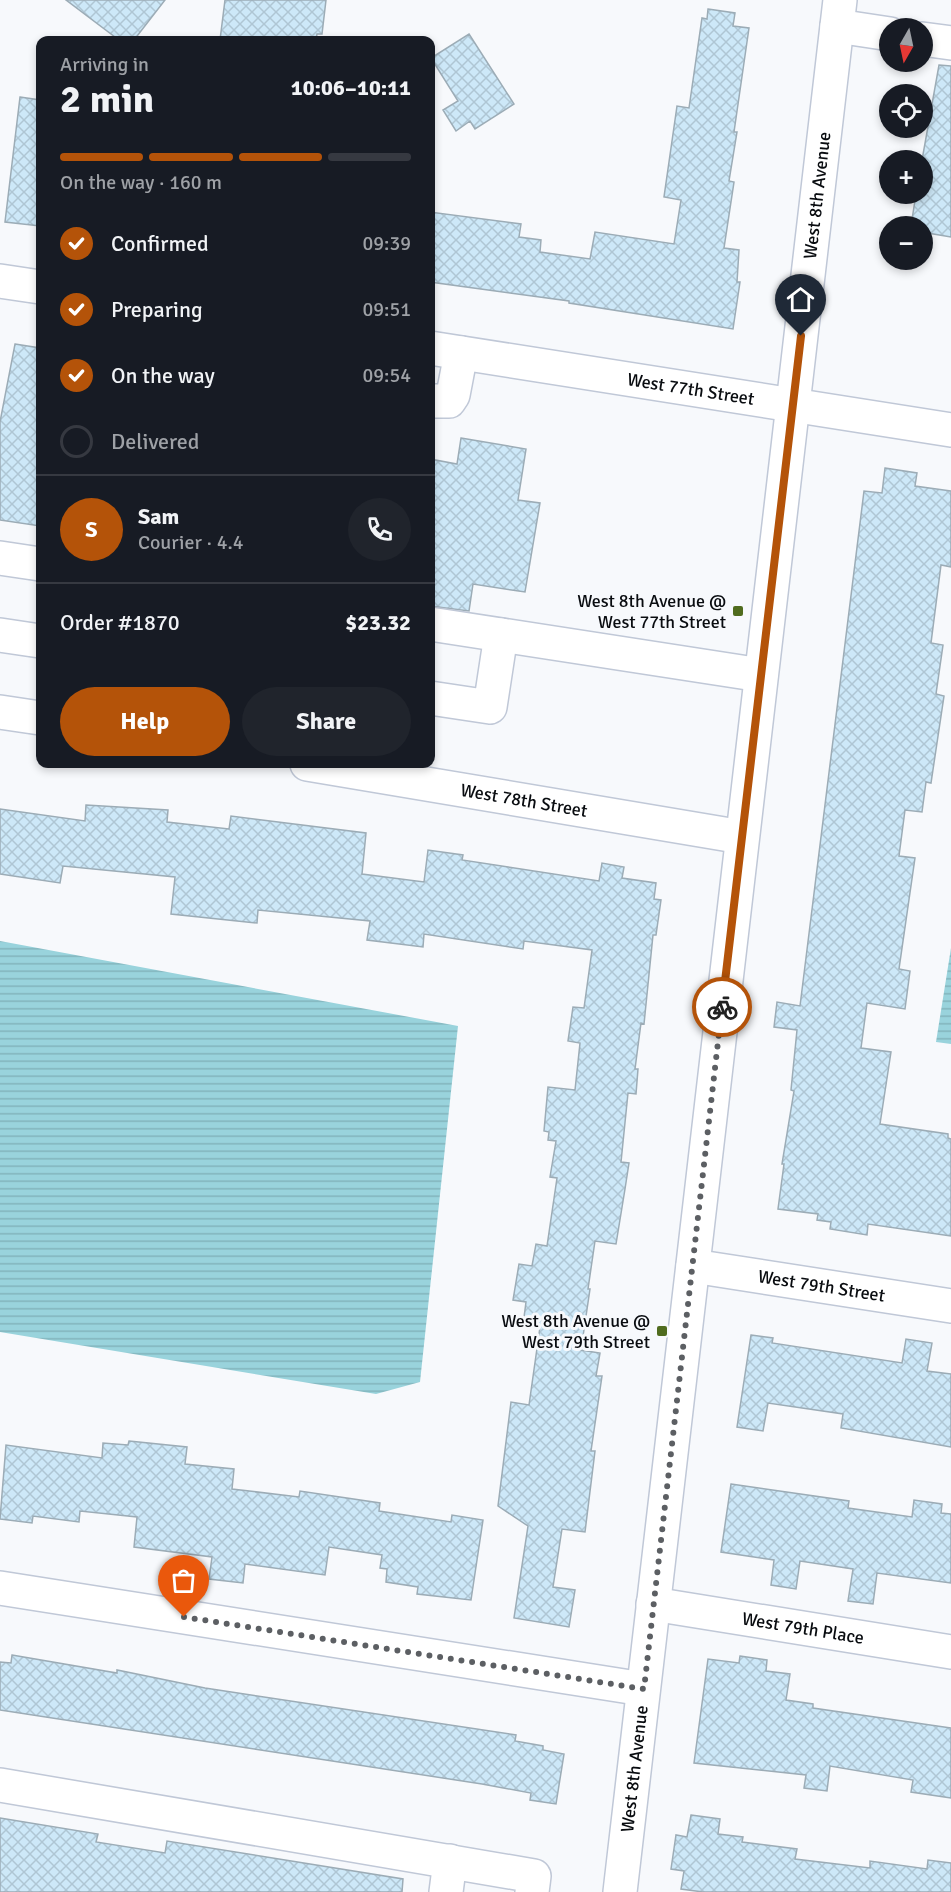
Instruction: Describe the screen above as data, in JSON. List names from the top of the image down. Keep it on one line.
{"streets":{"street":["West 8th Avenue","West 77th Street","West 78th Street","West 79th Street","West 79th Place"]},"crossings":[["West 8th Avenue","West 77th Street"],["West 8th Avenue","West 78th Street"],["West 8th Avenue","West 79th Street"],["West 8th Avenue","West 79th Place"]],"places":{"transit":["West 8th Avenue @ West 77th Street","West 8th Avenue @ West 79th Street"]},"north":"bottom","page":{"map_buttons":["+","−"],"heading":["2 min","Arriving in","10:06–10:11"],"panel":["Sam","Courier · 4.4","Order #1870","$23.32"],"bar":"On the way · 160 m","list":[["Confirmed","09:39"],["Preparing","09:51"],["On the way","09:54"],"Delivered"],"round":"S","buttons":["Help","Share"]}}
